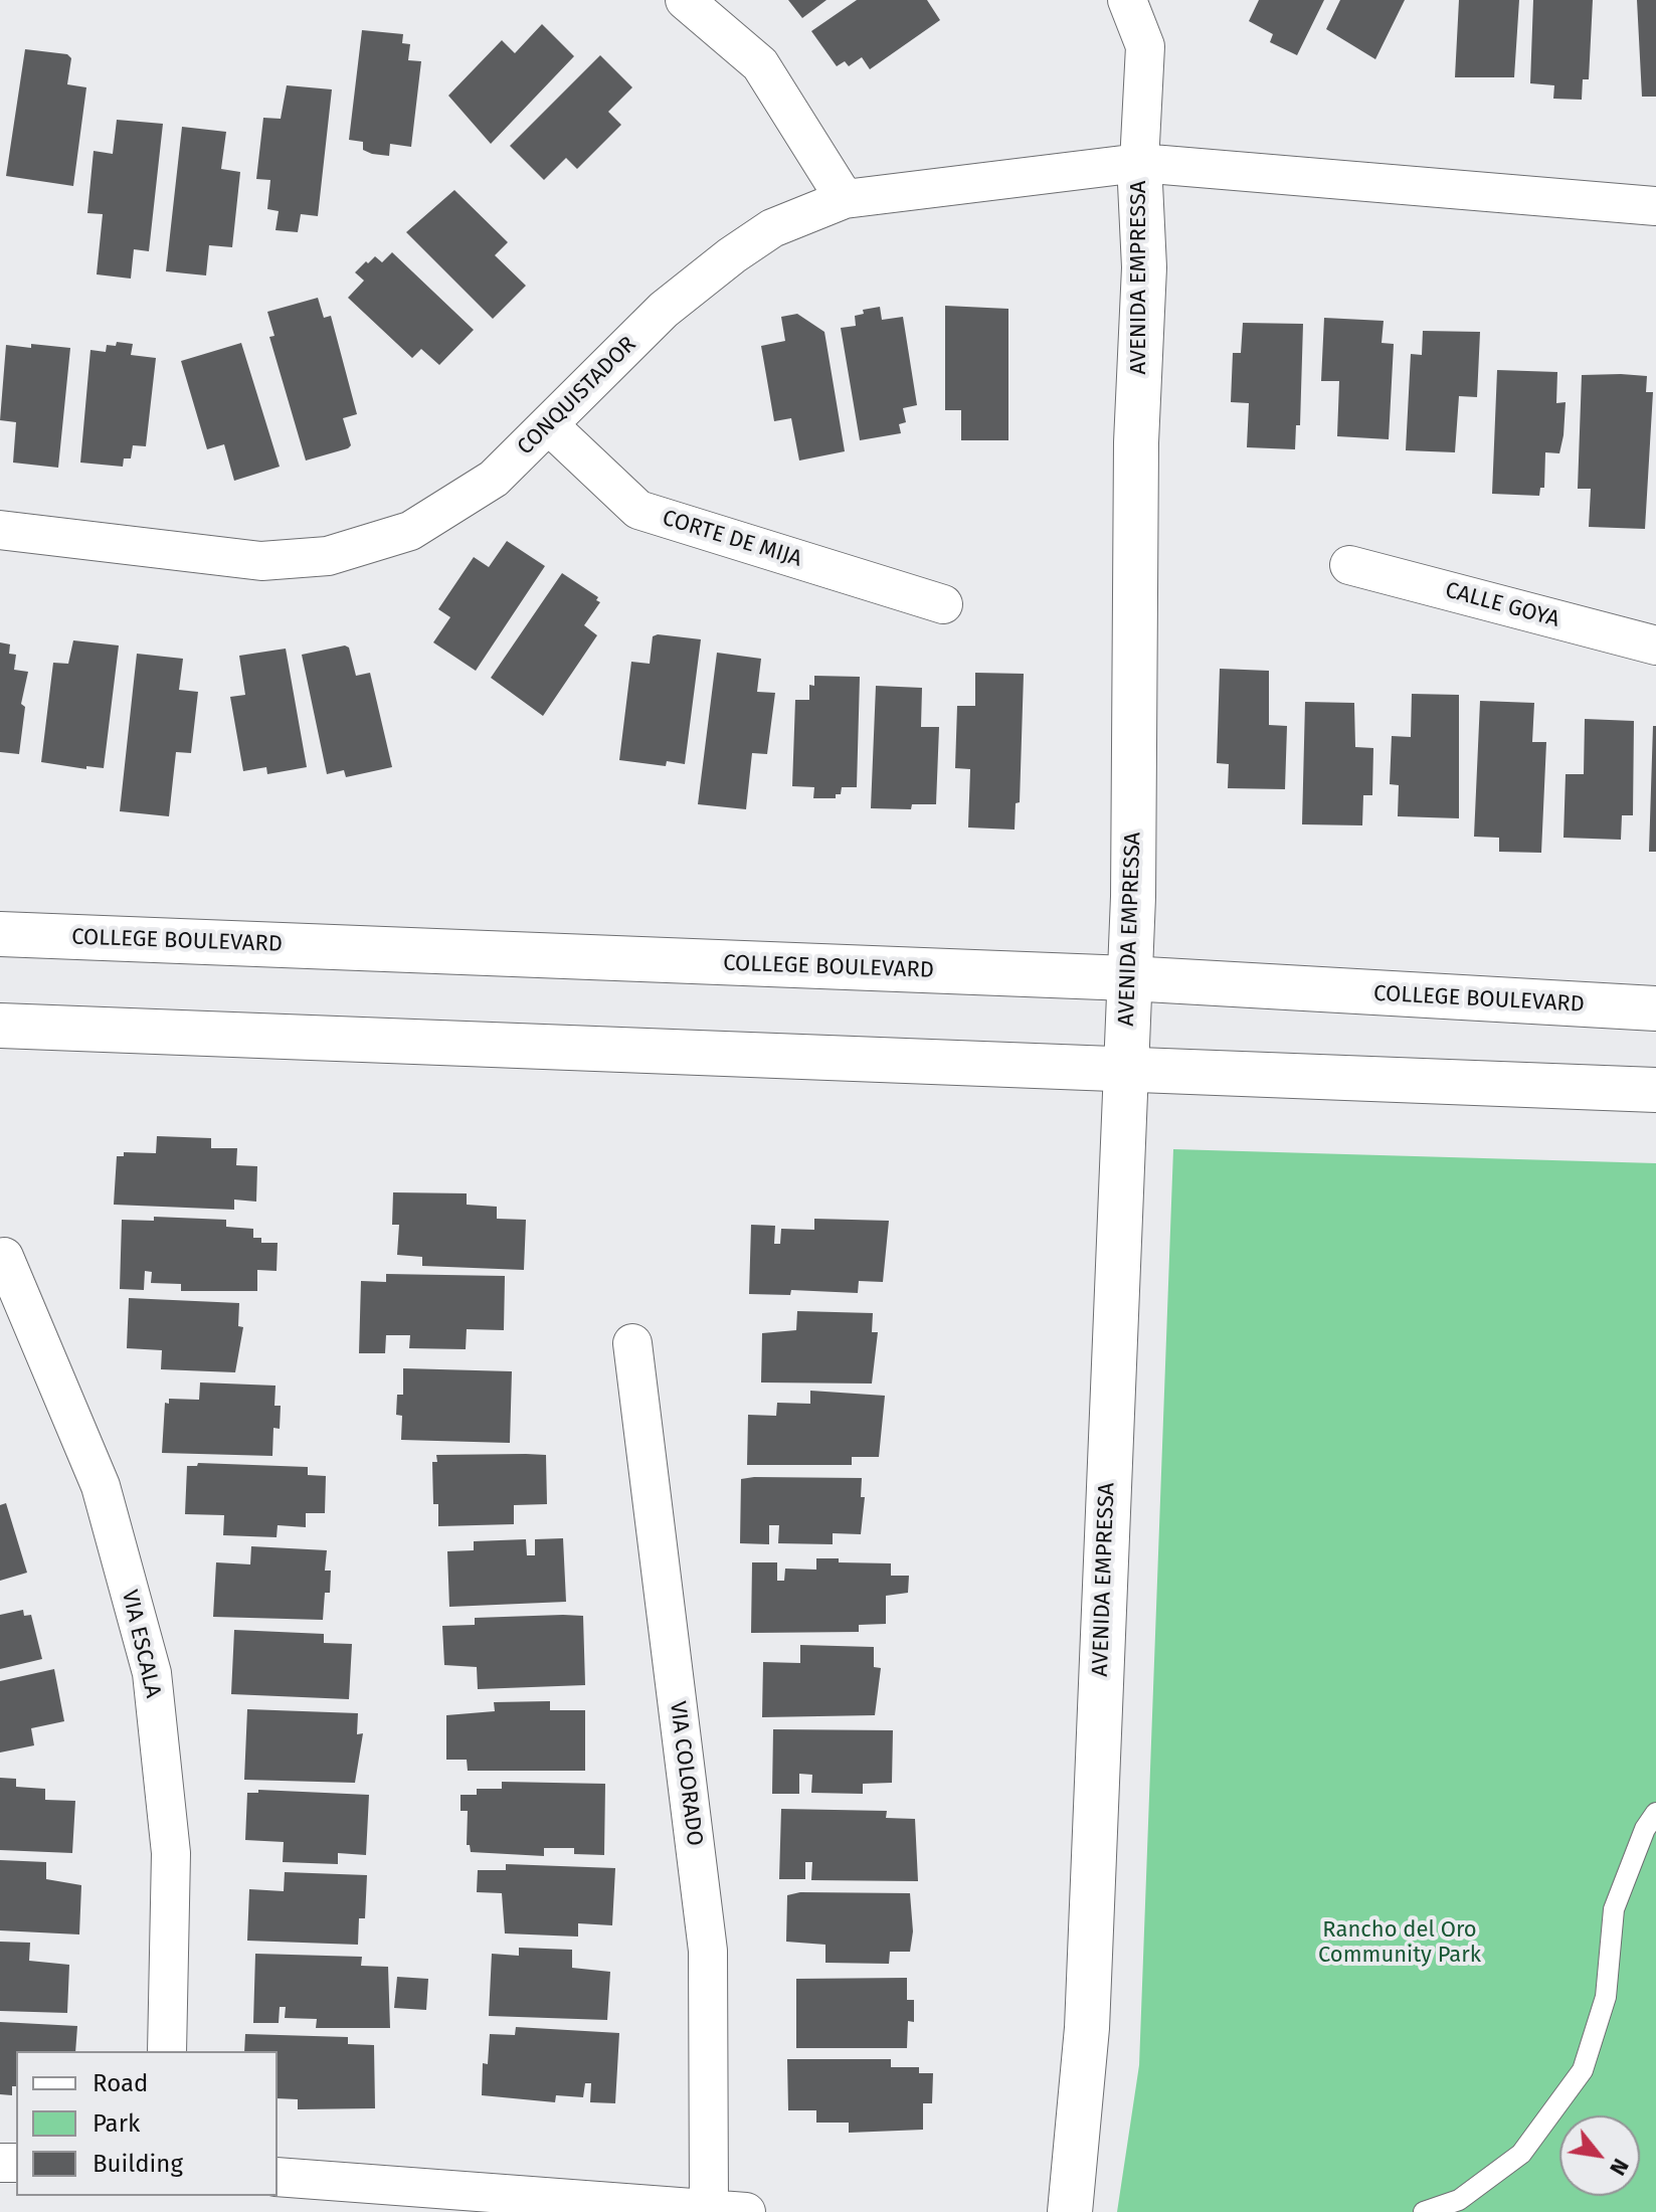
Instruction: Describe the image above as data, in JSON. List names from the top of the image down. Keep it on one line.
{"streets":{"main road":["AVENIDA EMPRESSA","COLLEGE BOULEVARD"],"street":["CONQUISTADOR","CORTE DE MIJA","CALLE GOYA","VIA ESCALA","VIA COLORADO"]},"crossings":[["AVENIDA EMPRESSA","CONQUISTADOR"],["AVENIDA EMPRESSA","COLLEGE BOULEVARD"],["CONQUISTADOR","CORTE DE MIJA"]],"parks":["Rancho del Oro Community Park"],"legend":["Road","Park","Building"],"north":"bottom right"}
